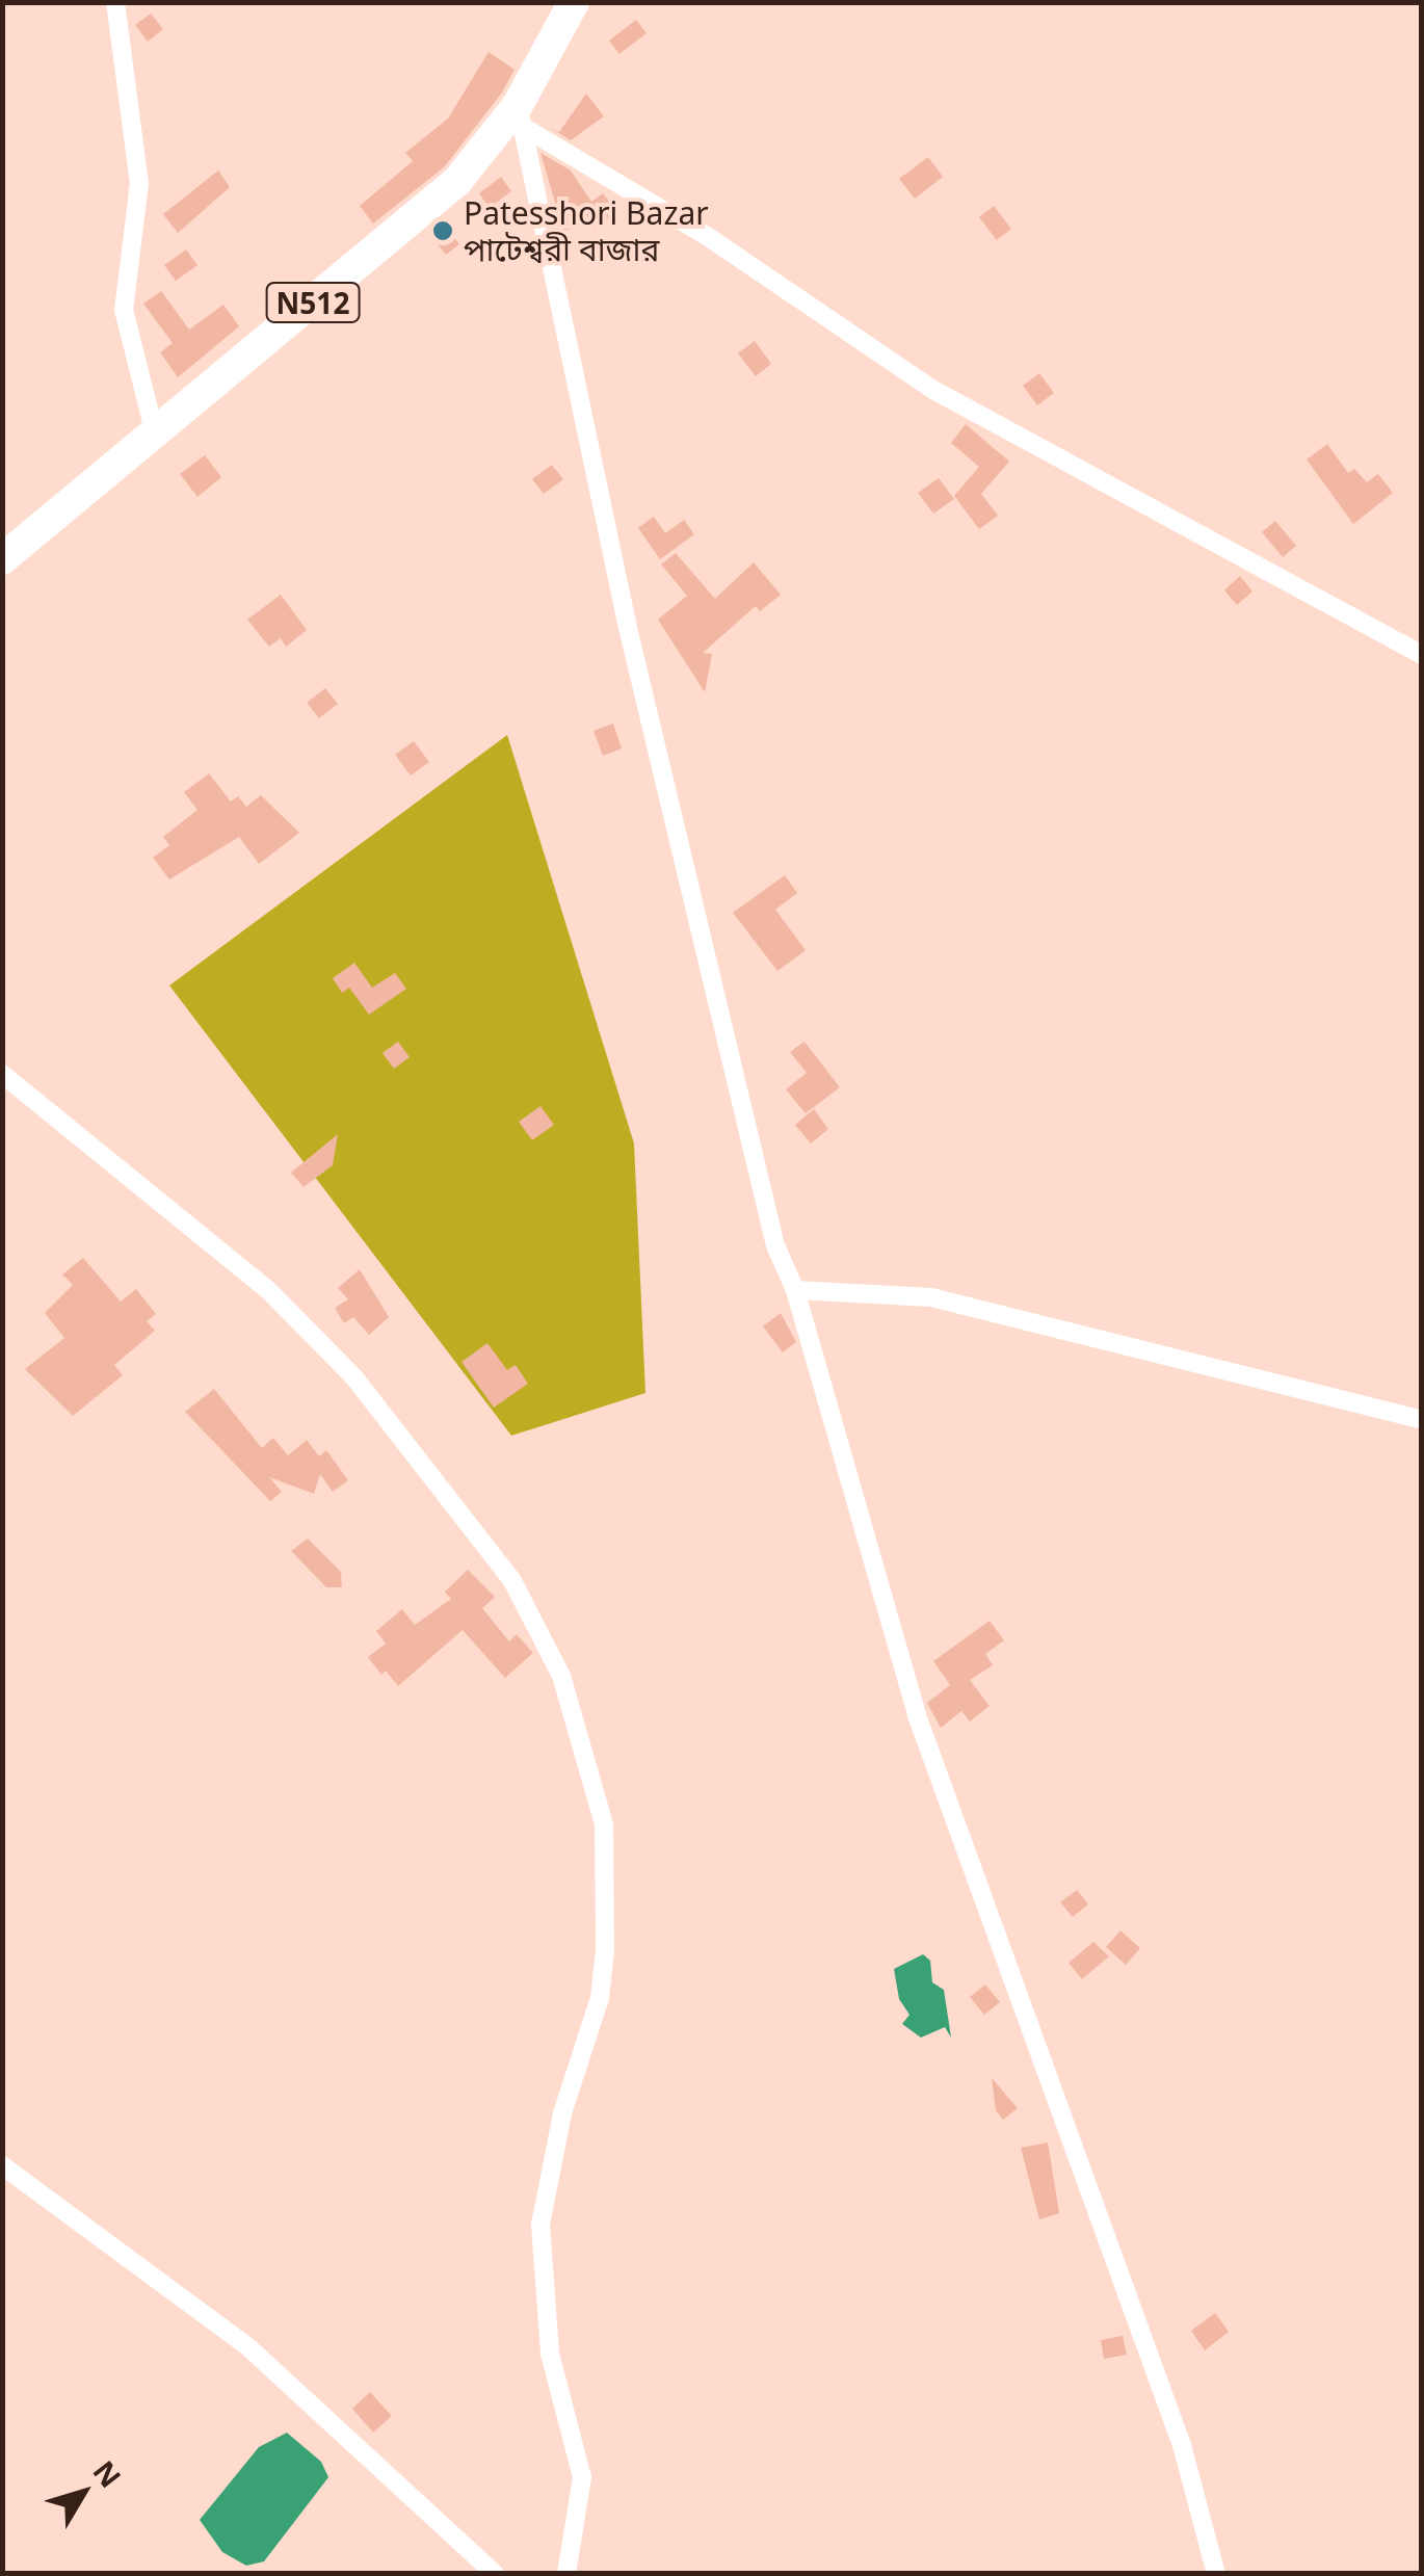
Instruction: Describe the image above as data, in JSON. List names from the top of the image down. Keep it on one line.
{"streets":{"highway":["N512"]},"places":["Patesshori Bazar পাটেশ্বরী বাজার"],"north":"top right"}
